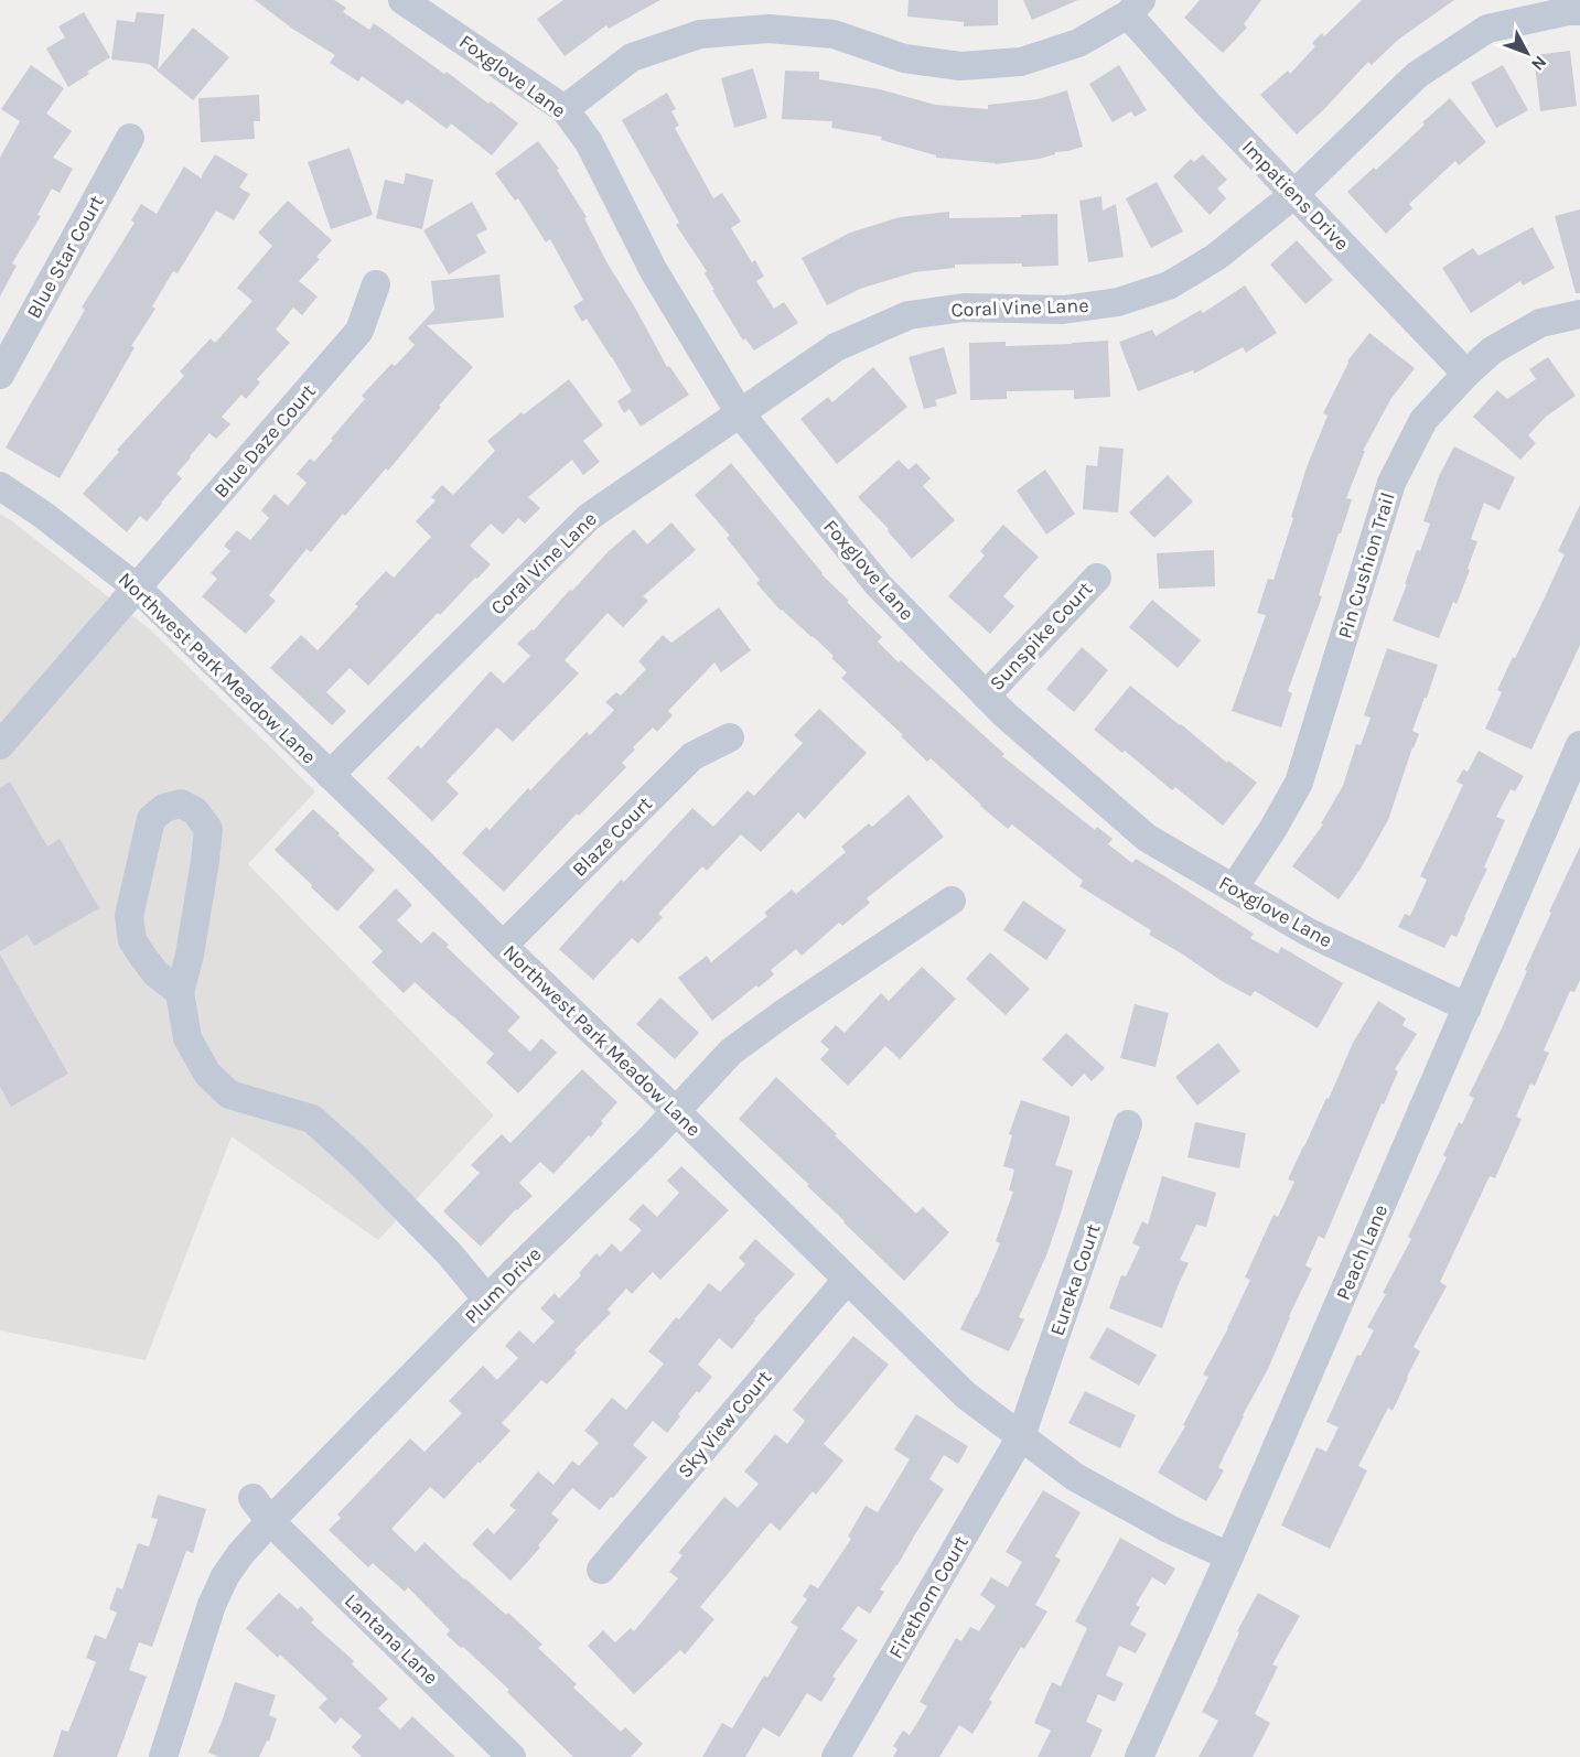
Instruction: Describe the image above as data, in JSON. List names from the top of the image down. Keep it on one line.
{"streets":{"street":["Foxglove Lane","Impatiens Drive","Blue Star Court","Coral Vine Lane","Blue Daze Court","Pin Cushion Trail","Sunspike Court","Northwest Park Meadow Lane","Blaze Court","Peach Lane","Eureka Court","Plum Drive","Sky View Court","Firethorn Court","Lantana Lane"]},"crossings":[["Foxglove Lane","Coral Vine Lane"],["Foxglove Lane","Pin Cushion Trail"],["Foxglove Lane","Sunspike Court"],["Foxglove Lane","Peach Lane"],["Impatiens Drive","Coral Vine Lane"],["Impatiens Drive","Pin Cushion Trail"],["Coral Vine Lane","Northwest Park Meadow Lane"],["Blue Daze Court","Northwest Park Meadow Lane"],["Northwest Park Meadow Lane","Blaze Court"],["Northwest Park Meadow Lane","Peach Lane"],["Northwest Park Meadow Lane","Eureka Court"],["Northwest Park Meadow Lane","Plum Drive"],["Northwest Park Meadow Lane","Sky View Court"],["Northwest Park Meadow Lane","Firethorn Court"],["Eureka Court","Firethorn Court"],["Plum Drive","Lantana Lane"]],"north":"bottom right"}
